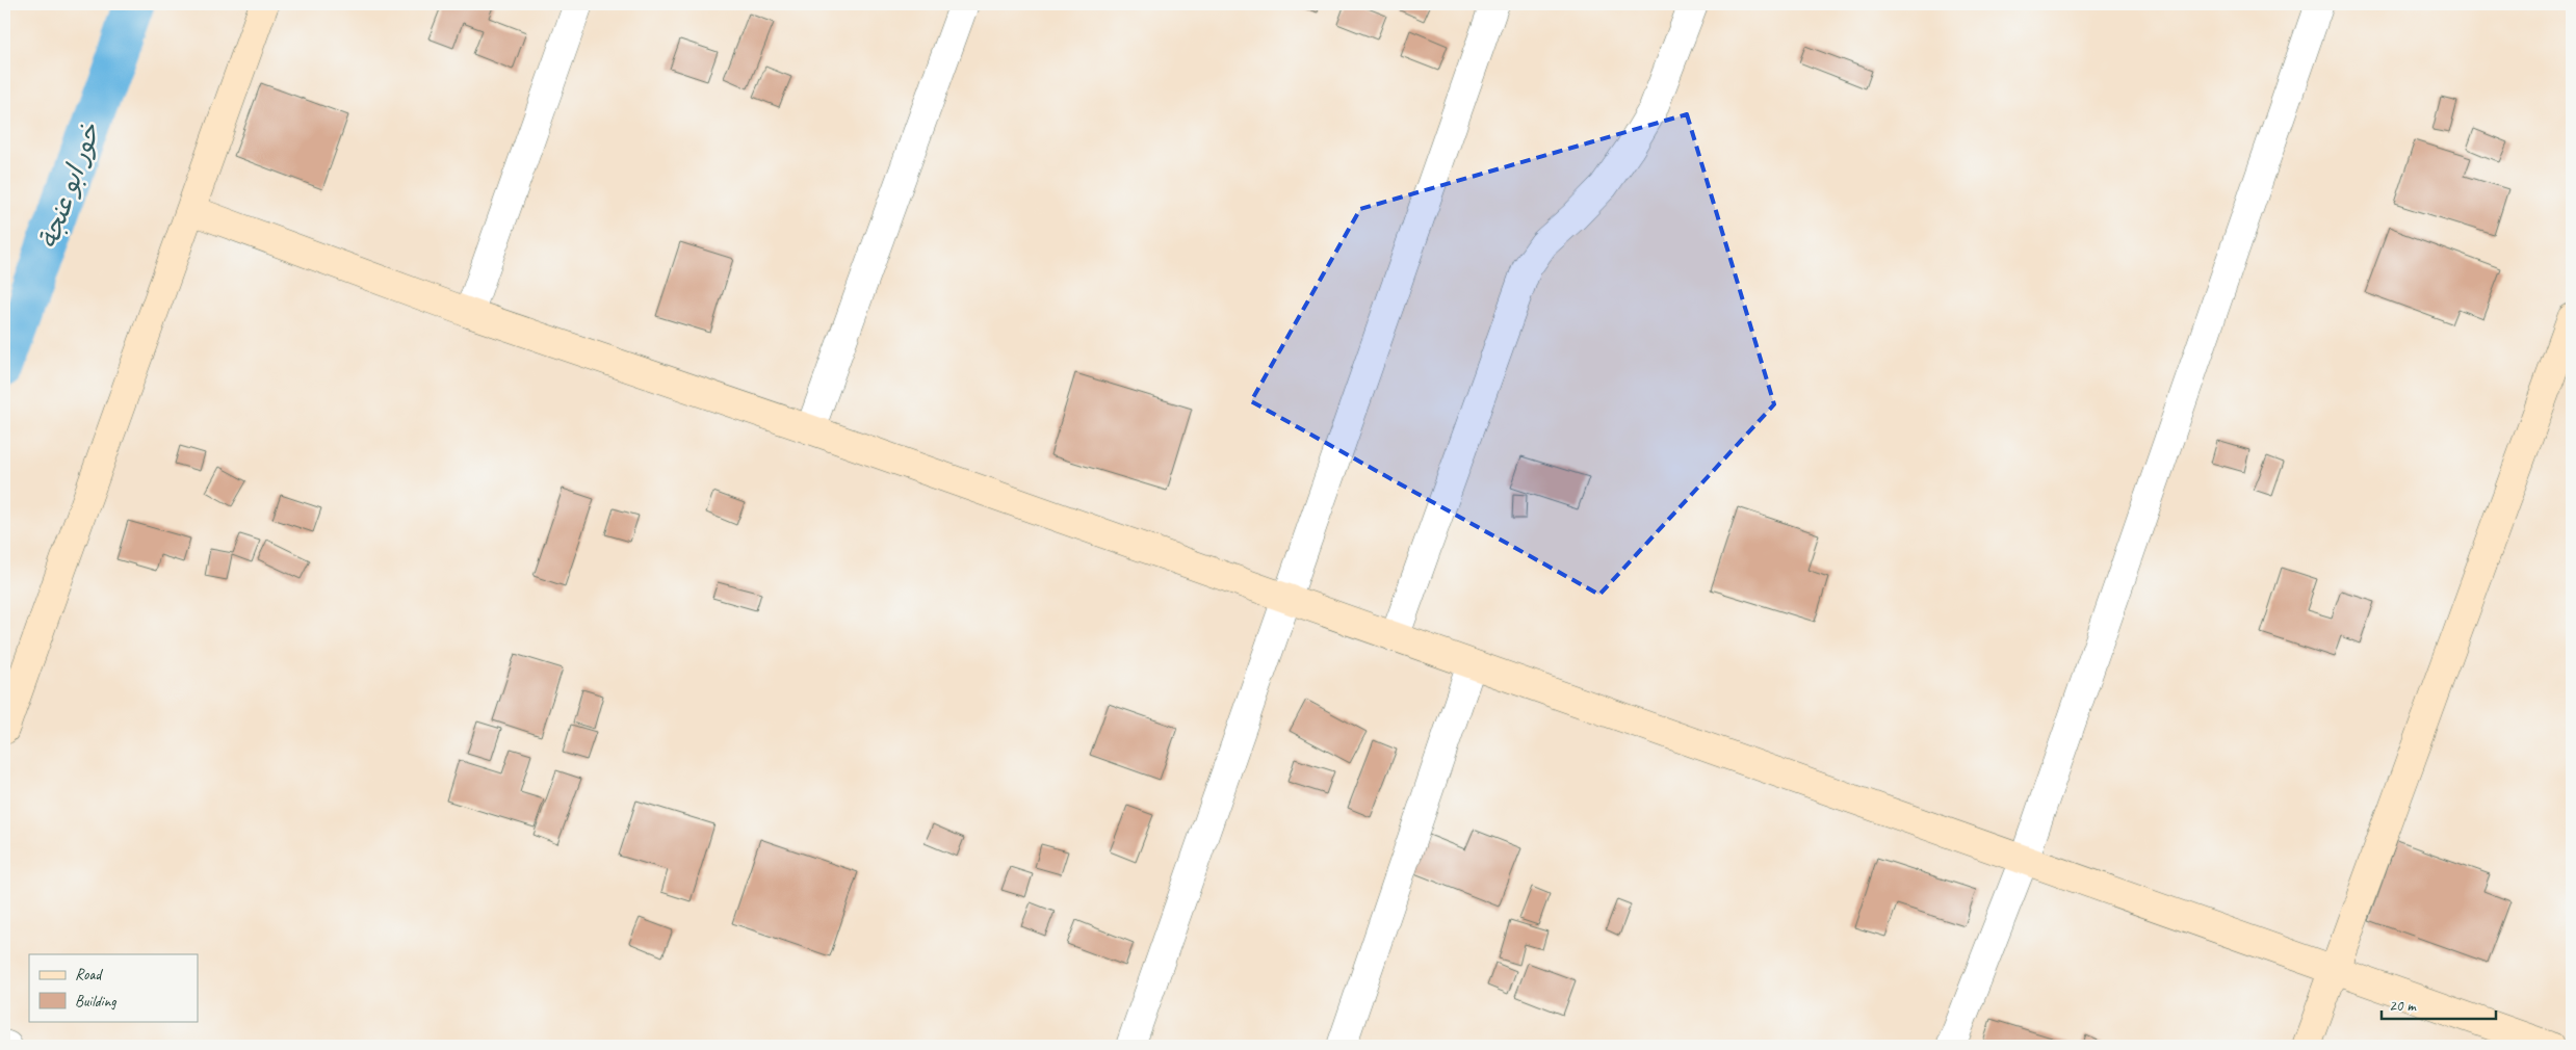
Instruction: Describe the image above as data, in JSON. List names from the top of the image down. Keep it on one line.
{"water":["خور ابو عنجة"],"legend":["Road","Building"],"scale_bar":"20 m"}
